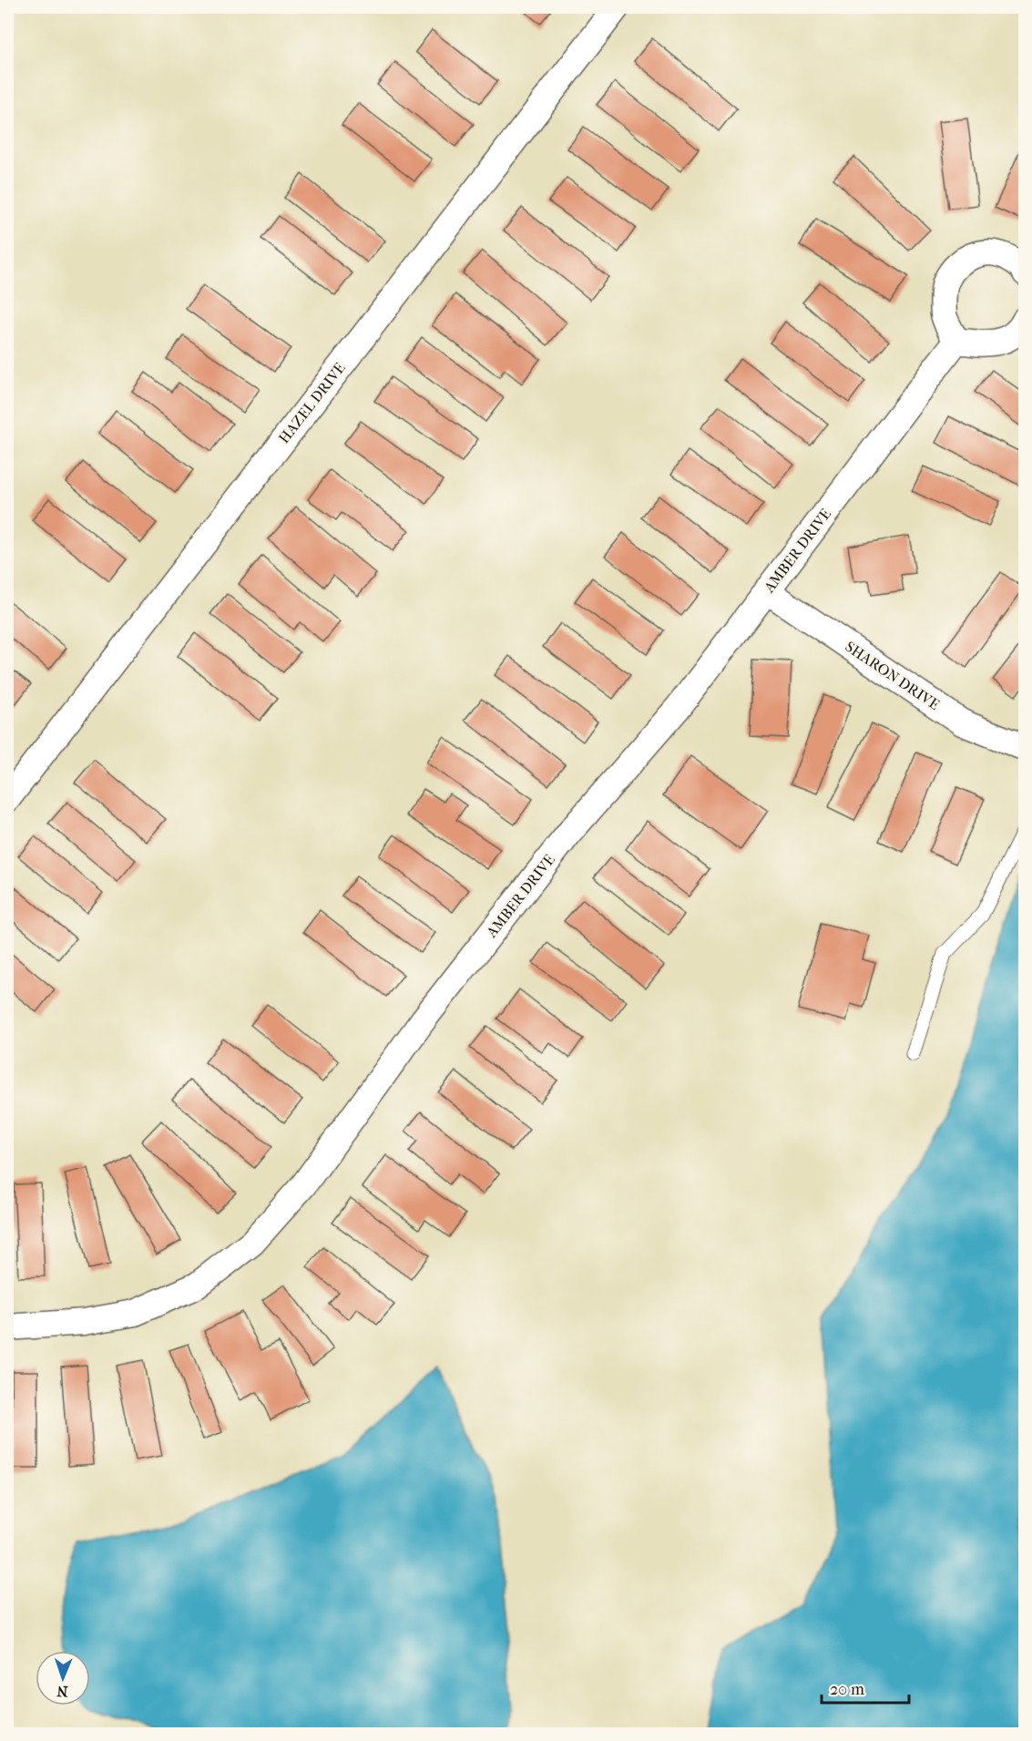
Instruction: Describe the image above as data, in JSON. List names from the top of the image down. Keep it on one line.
{"streets":{"street":["HAZEL DRIVE","AMBER DRIVE","SHARON DRIVE"]},"crossings":[["AMBER DRIVE","SHARON DRIVE"]],"scale_bar":"20 m","north":"bottom"}
